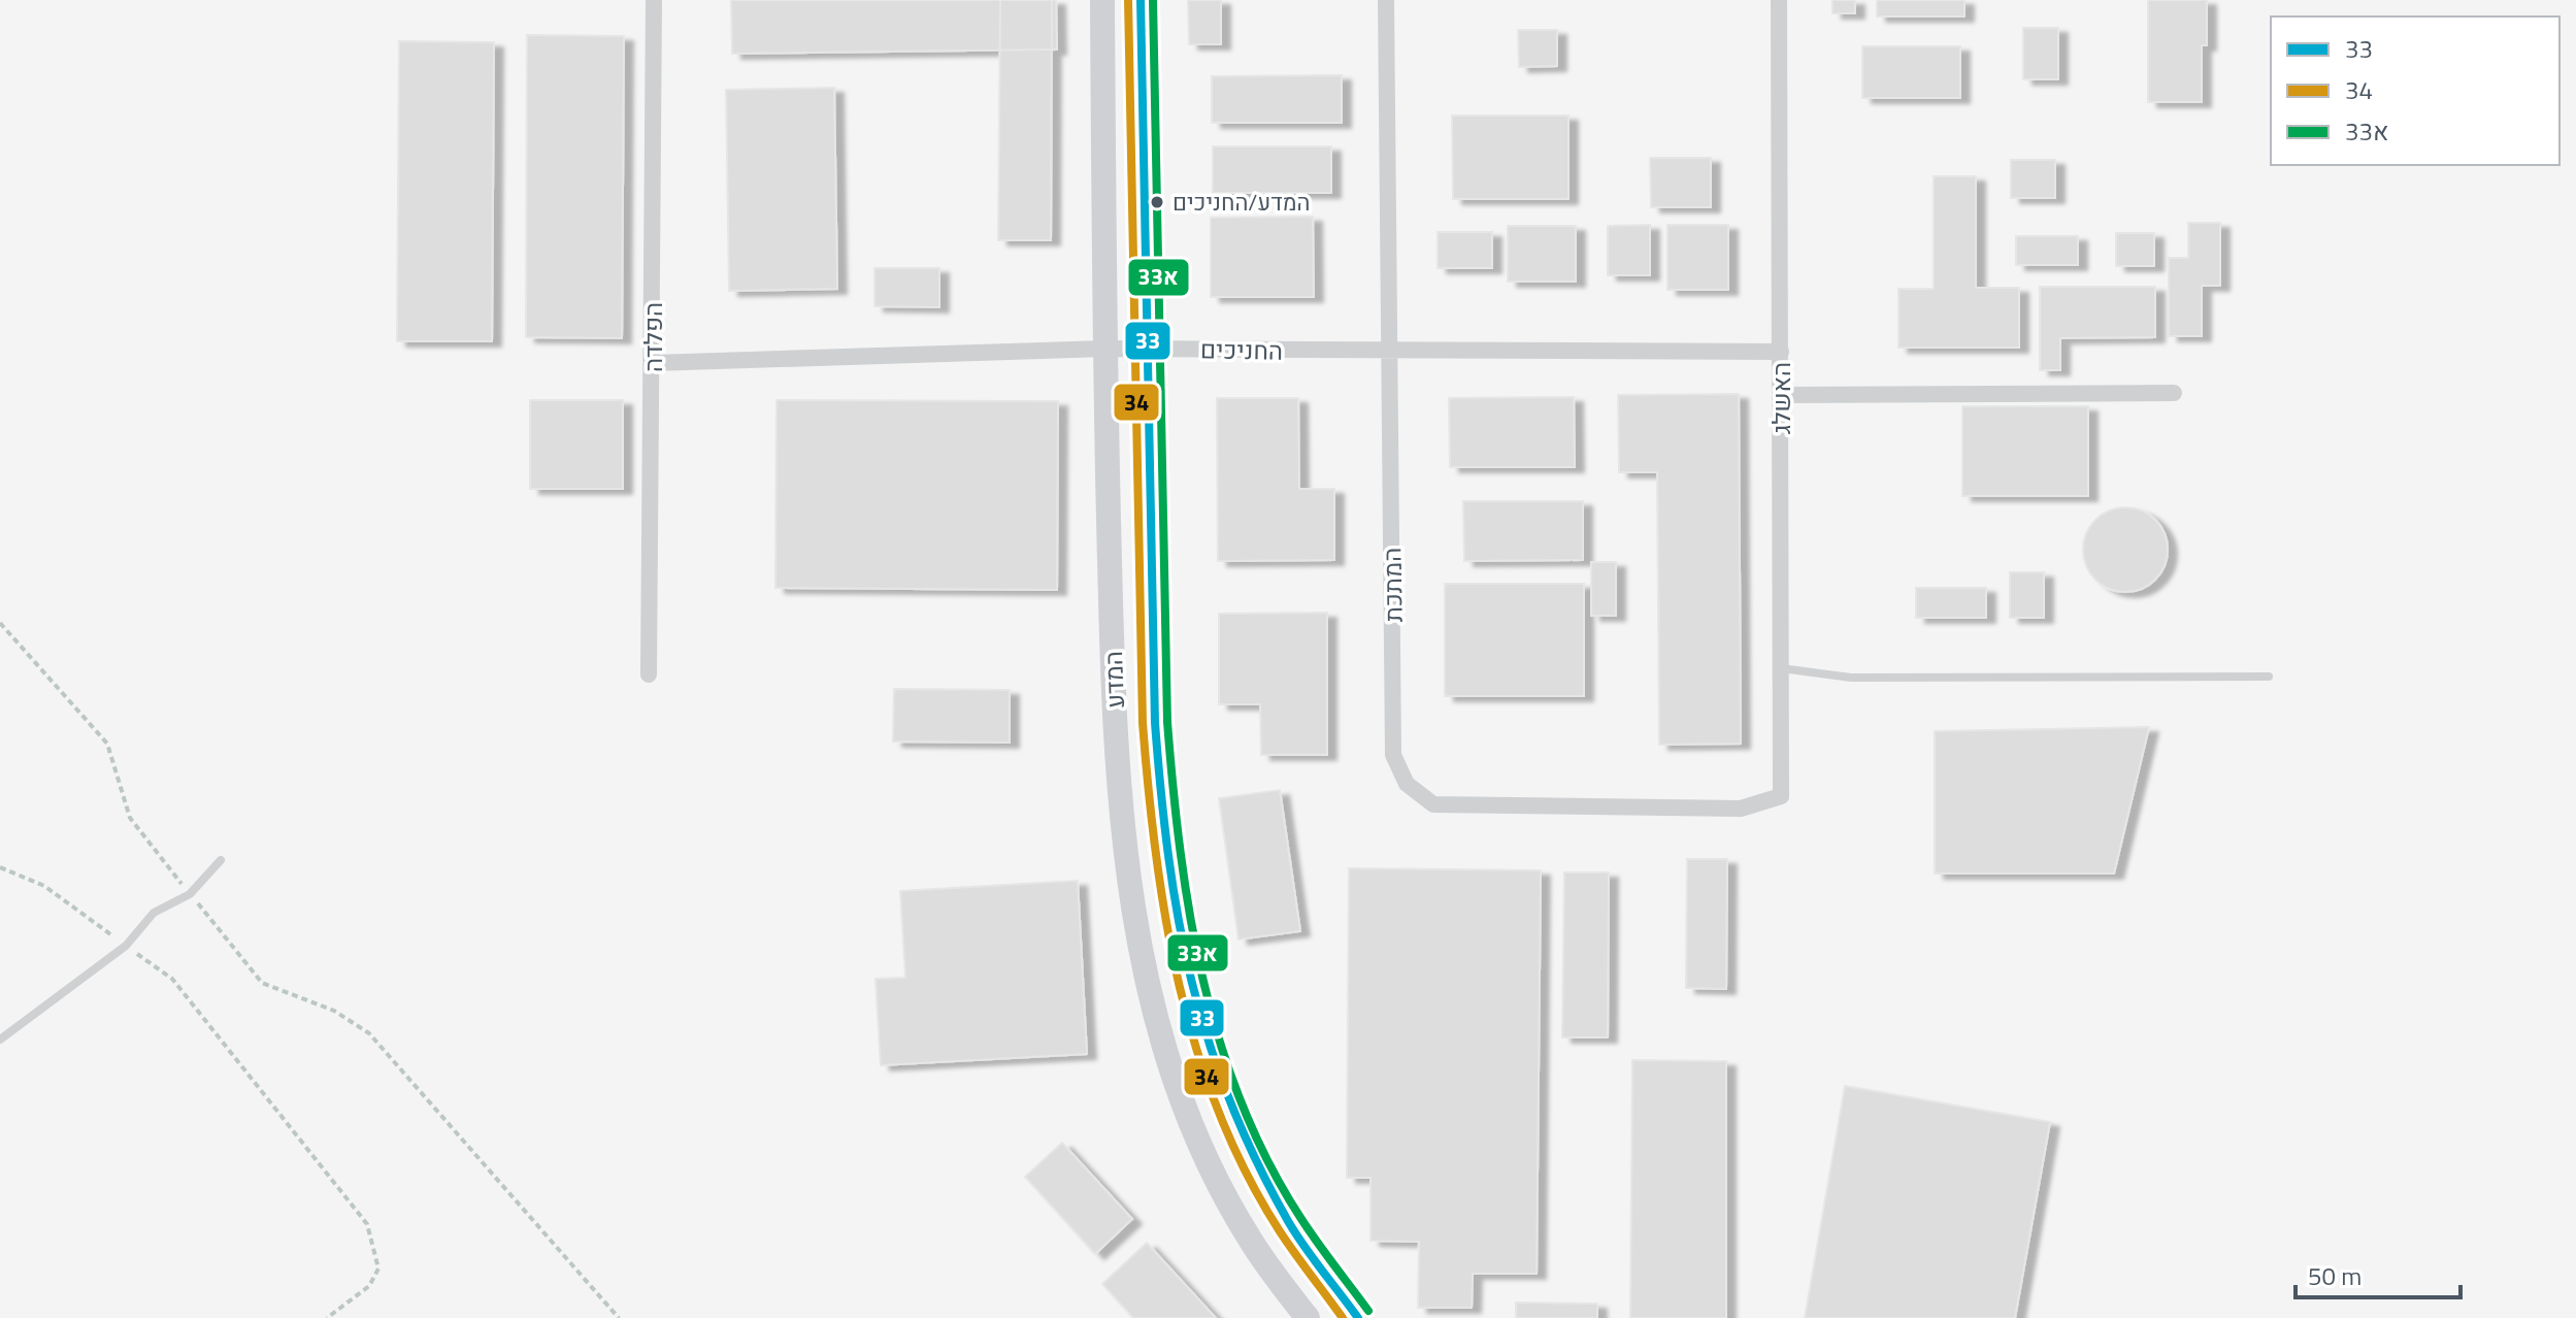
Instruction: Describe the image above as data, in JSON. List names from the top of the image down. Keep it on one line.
{"streets":{"street":["הפלדה","החניכים","האשלג","המתכת","המדע"]},"crossings":[["הפלדה","החניכים"],["החניכים","האשלג"],["החניכים","המתכת"],["החניכים","המדע"],["האשלג","המתכת"]],"places":["המדע/החניכים"],"lines":["transit line 33","transit line 34","transit line 33א"],"legend":["33","34","33א"],"scale_bar":"50 m"}
